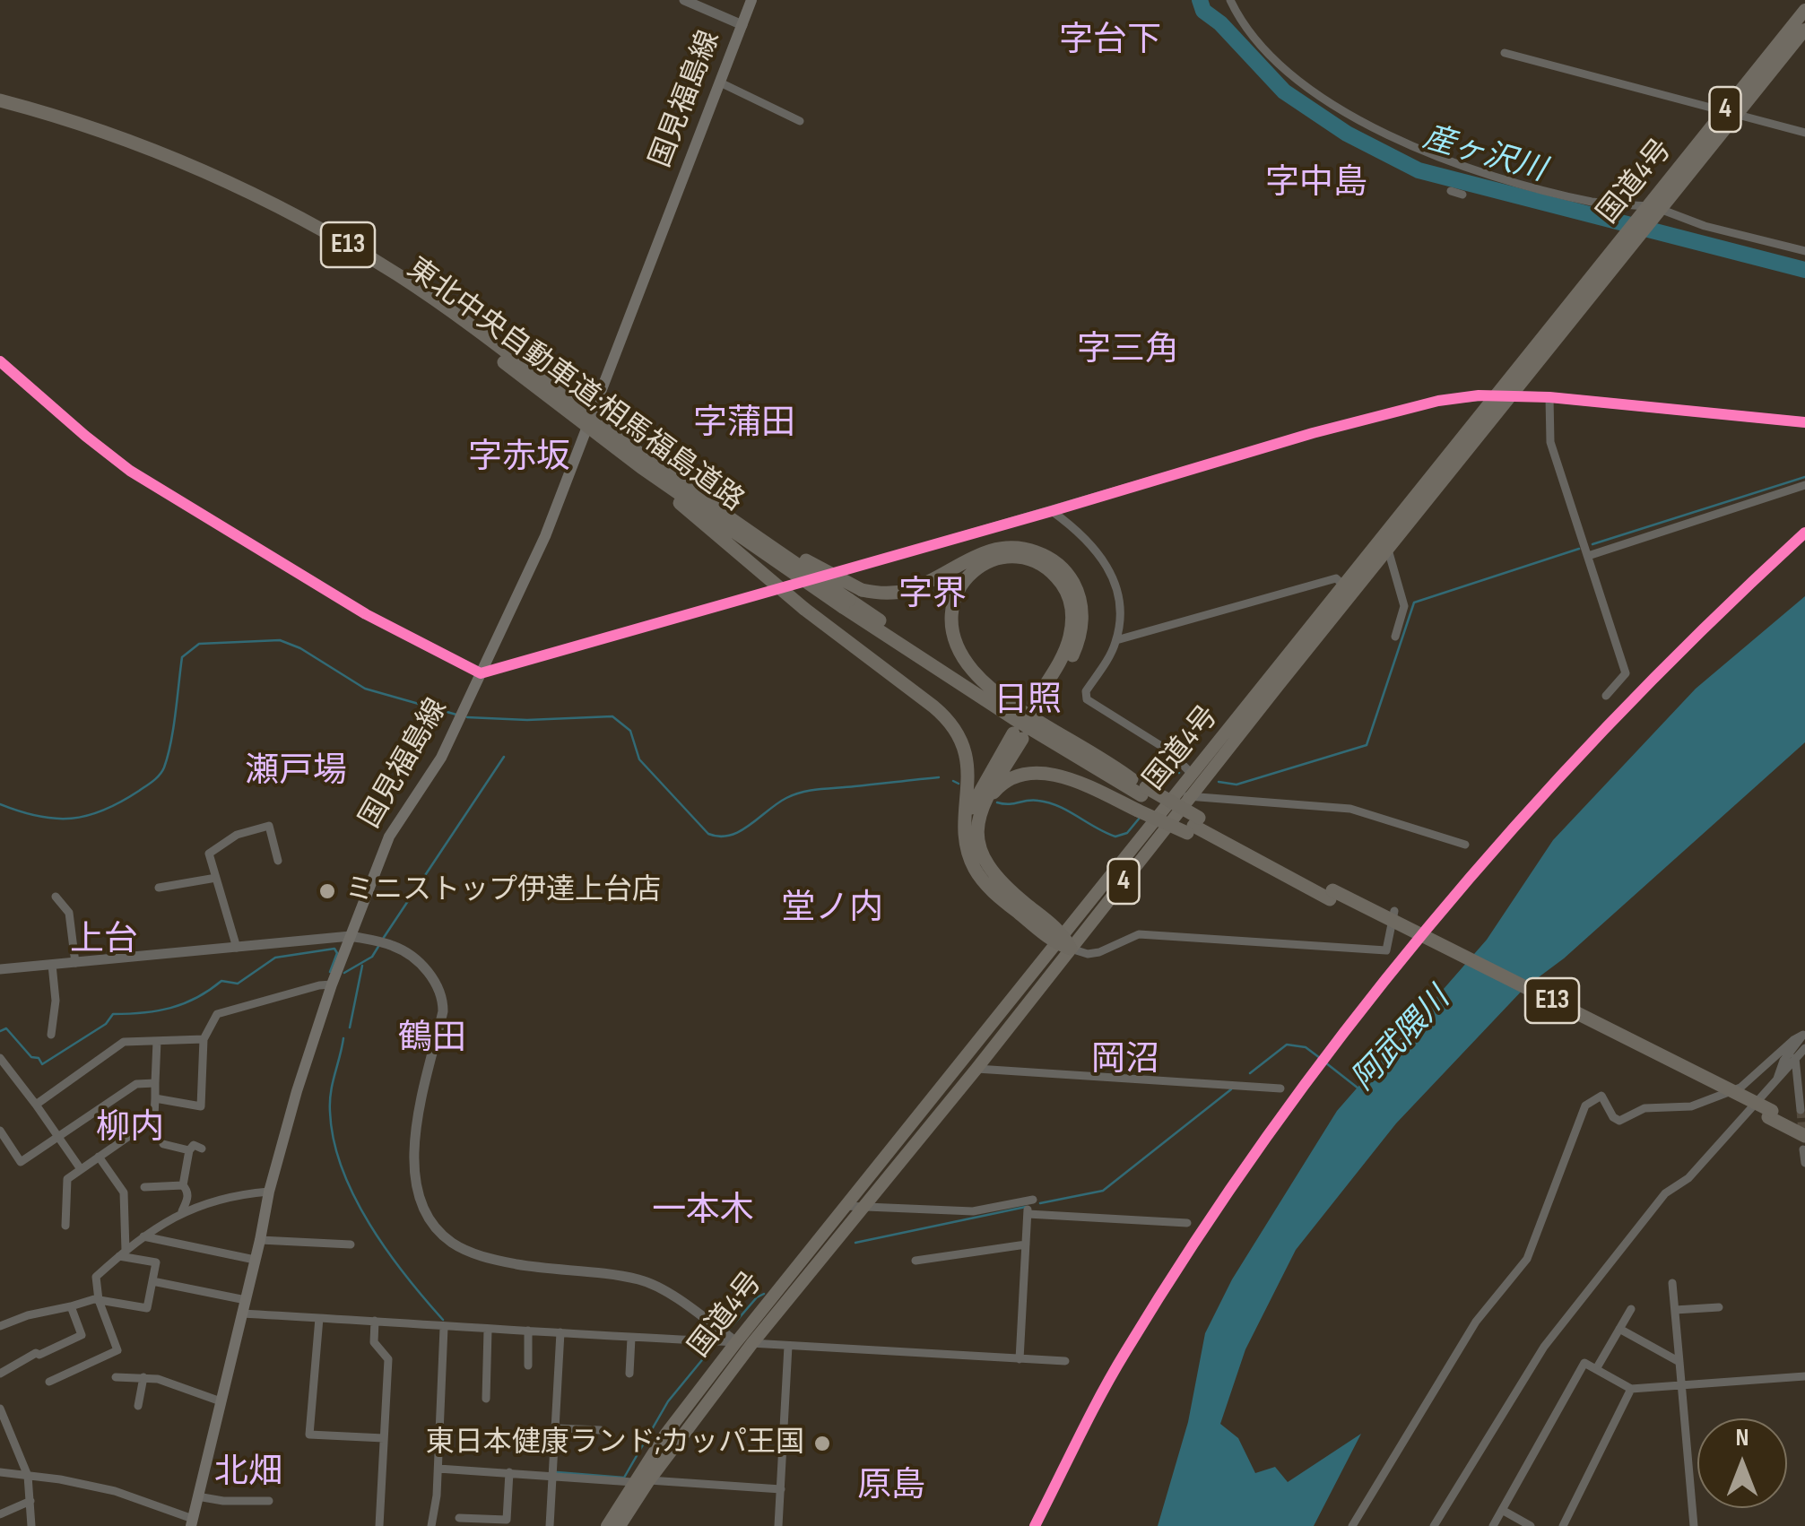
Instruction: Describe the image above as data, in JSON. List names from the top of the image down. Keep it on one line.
{"streets":{"highway":["4","国道4号","E13","東北中央自動車道;相馬福島道路"],"main road":["国見福島線"]},"districts":["字台下","字中島","字三角","字蒲田","字赤坂","字界","日照","瀬戸場","堂ノ内","上台","鶴田","岡沼","柳内","一本木","北畑","原島"],"water":["産ヶ沢川","阿武隈川"],"places":["ミニストップ伊達上台店","東日本健康ランド;カッパ王国"],"north":"top"}
